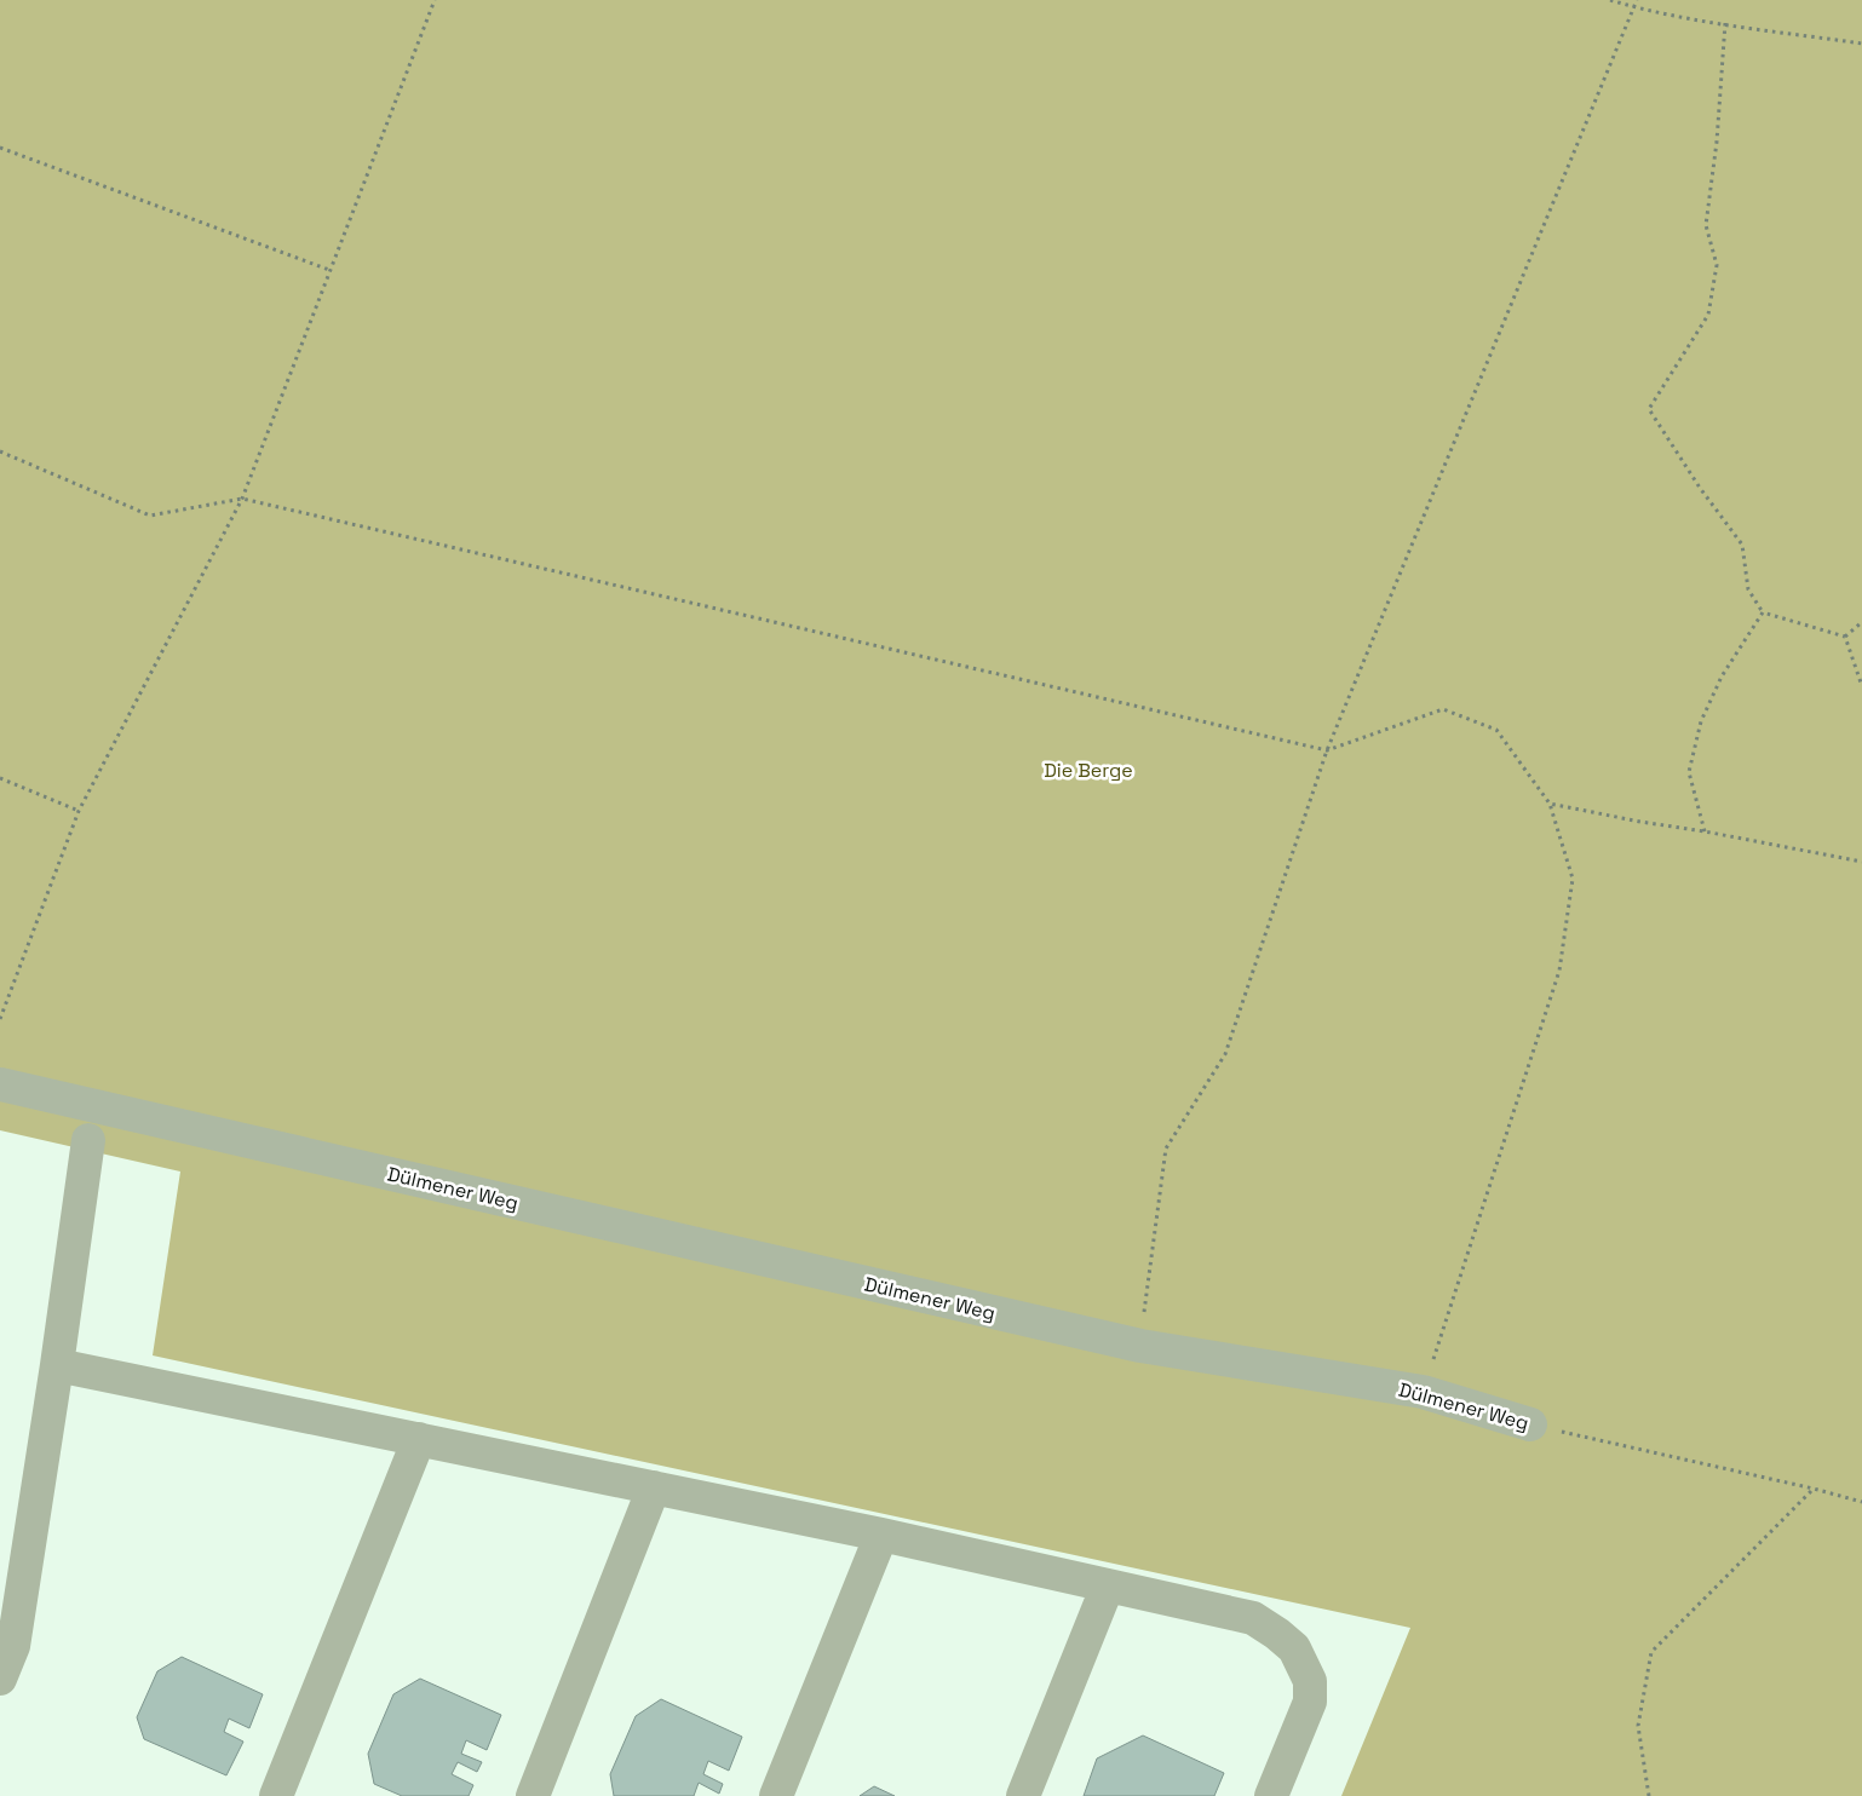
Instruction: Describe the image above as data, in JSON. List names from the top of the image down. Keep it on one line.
{"streets":{"street":["Dülmener Weg"]},"parks":["Die Berge"]}
